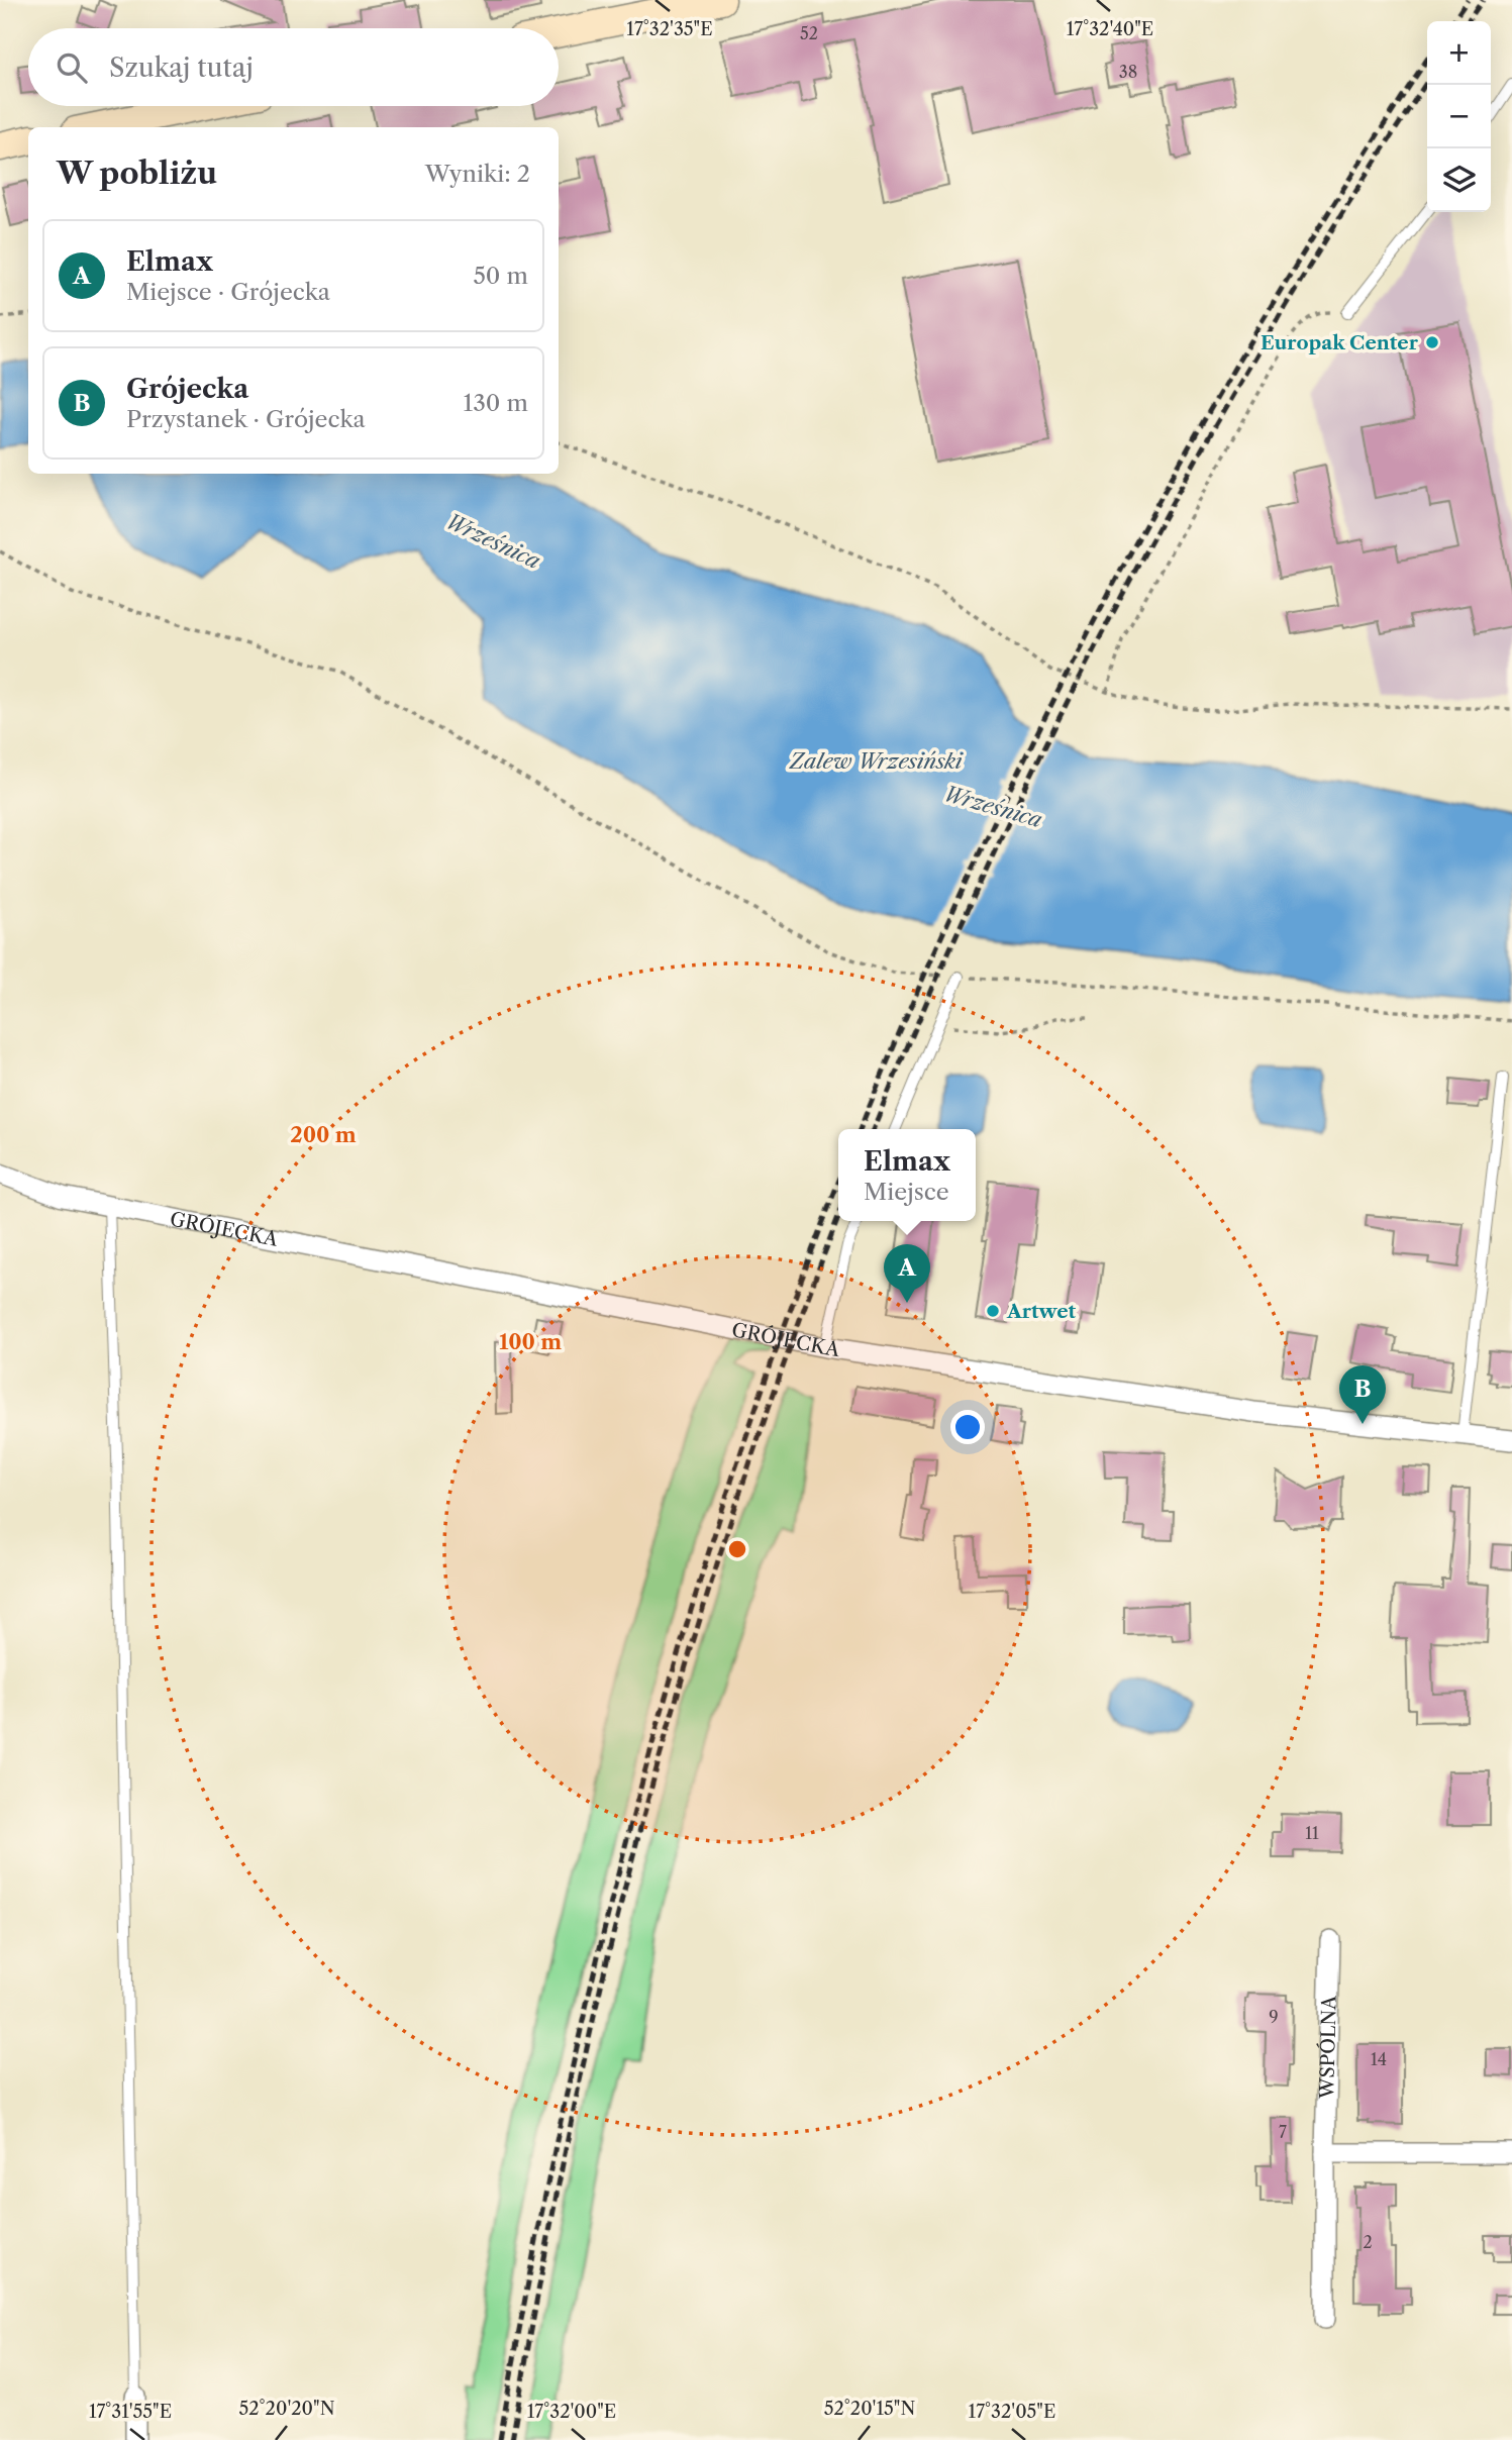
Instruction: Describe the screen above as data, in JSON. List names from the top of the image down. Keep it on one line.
{"streets":{"street":["GRÓJECKA","WSPÓLNA"]},"water":["Wrześnica","Zalew Wrzesiński"],"places":["Europak Center","Artwet"],"house_numbers":["52","38","11","9","14","7","2"],"page":{"map_buttons":["+","−"],"search":"Szukaj tutaj","heading":["W pobliżu","Wyniki: 2"],"list":[{"mark":"A","name":"Elmax","note":"Miejsce · Grójecka","value":"50 m"},{"mark":"B","name":"Grójecka","note":"Przystanek · Grójecka","value":"130 m"}],"popup":["Elmax","Miejsce"],"pins":["A","B"]},"coordinates":["17°32'35\"E","17°32'40\"E","52°20'20\"N","52°20'15\"N","17°31'55\"E","17°32'00\"E","17°32'05\"E"],"rings":["200 m","100 m"]}
